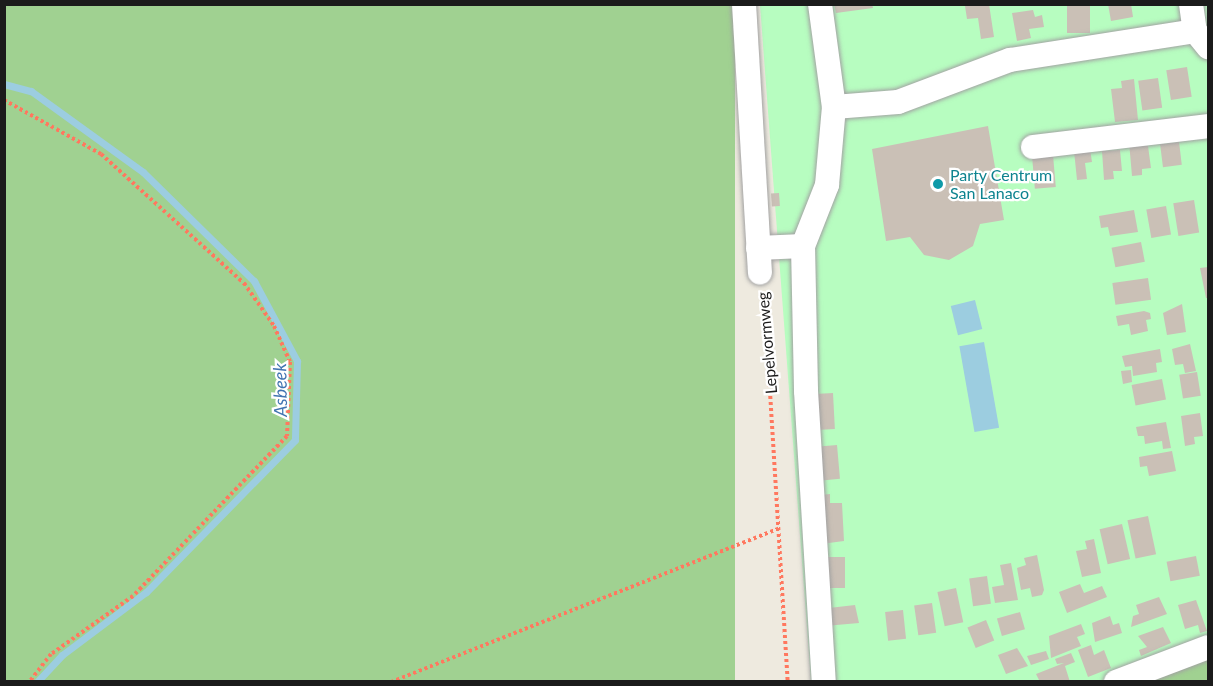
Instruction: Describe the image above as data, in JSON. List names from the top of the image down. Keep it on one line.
{"streets":{"street":["Lepelvormweg"]},"water":["Asbeek"],"places":["Party Centrum San Lanaco"]}
